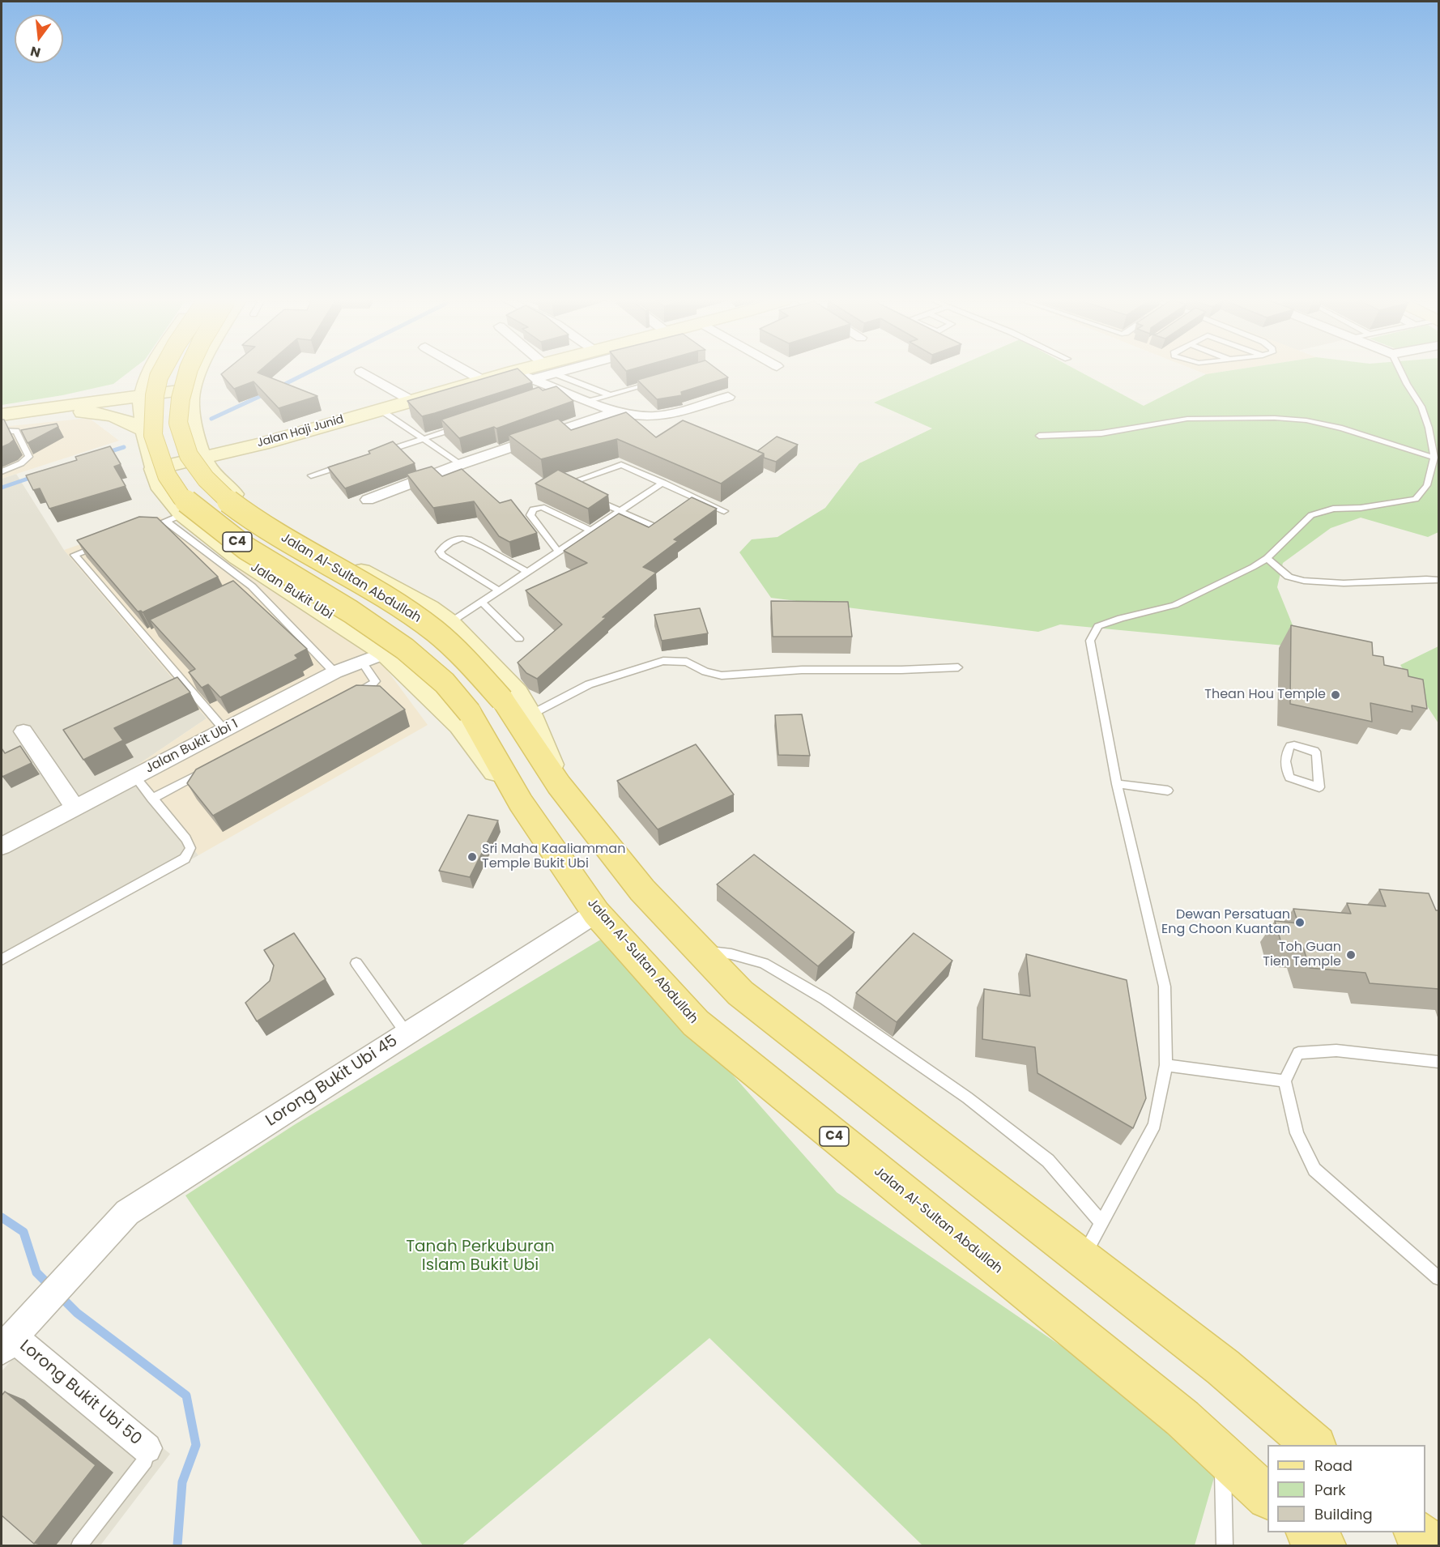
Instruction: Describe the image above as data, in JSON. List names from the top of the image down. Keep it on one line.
{"streets":{"main road":["C4","Jalan Al-Sultan Abdullah"],"street":["Jalan Haji Junid","Jalan Bukit Ubi","Jalan Bukit Ubi 1","Lorong Bukit Ubi 45","Lorong Bukit Ubi 50"]},"crossings":[["Jalan Haji Junid","C4"],["Jalan Haji Junid","Jalan Bukit Ubi"],["C4","Jalan Al-Sultan Abdullah"],["Jalan Al-Sultan Abdullah","Jalan Bukit Ubi"],["Jalan Al-Sultan Abdullah","Lorong Bukit Ubi 45"],["Jalan Bukit Ubi","Jalan Bukit Ubi 1"],["Lorong Bukit Ubi 45","Lorong Bukit Ubi 50"]],"parks":["Tanah Perkuburan Islam Bukit Ubi"],"places":["Thean Hou Temple","Sri Maha Kaaliamman Temple Bukit Ubi","Dewan Persatuan Eng Choon Kuantan","Toh Guan Tien Temple"],"legend":["Road","Park","Building"],"north":"bottom"}
